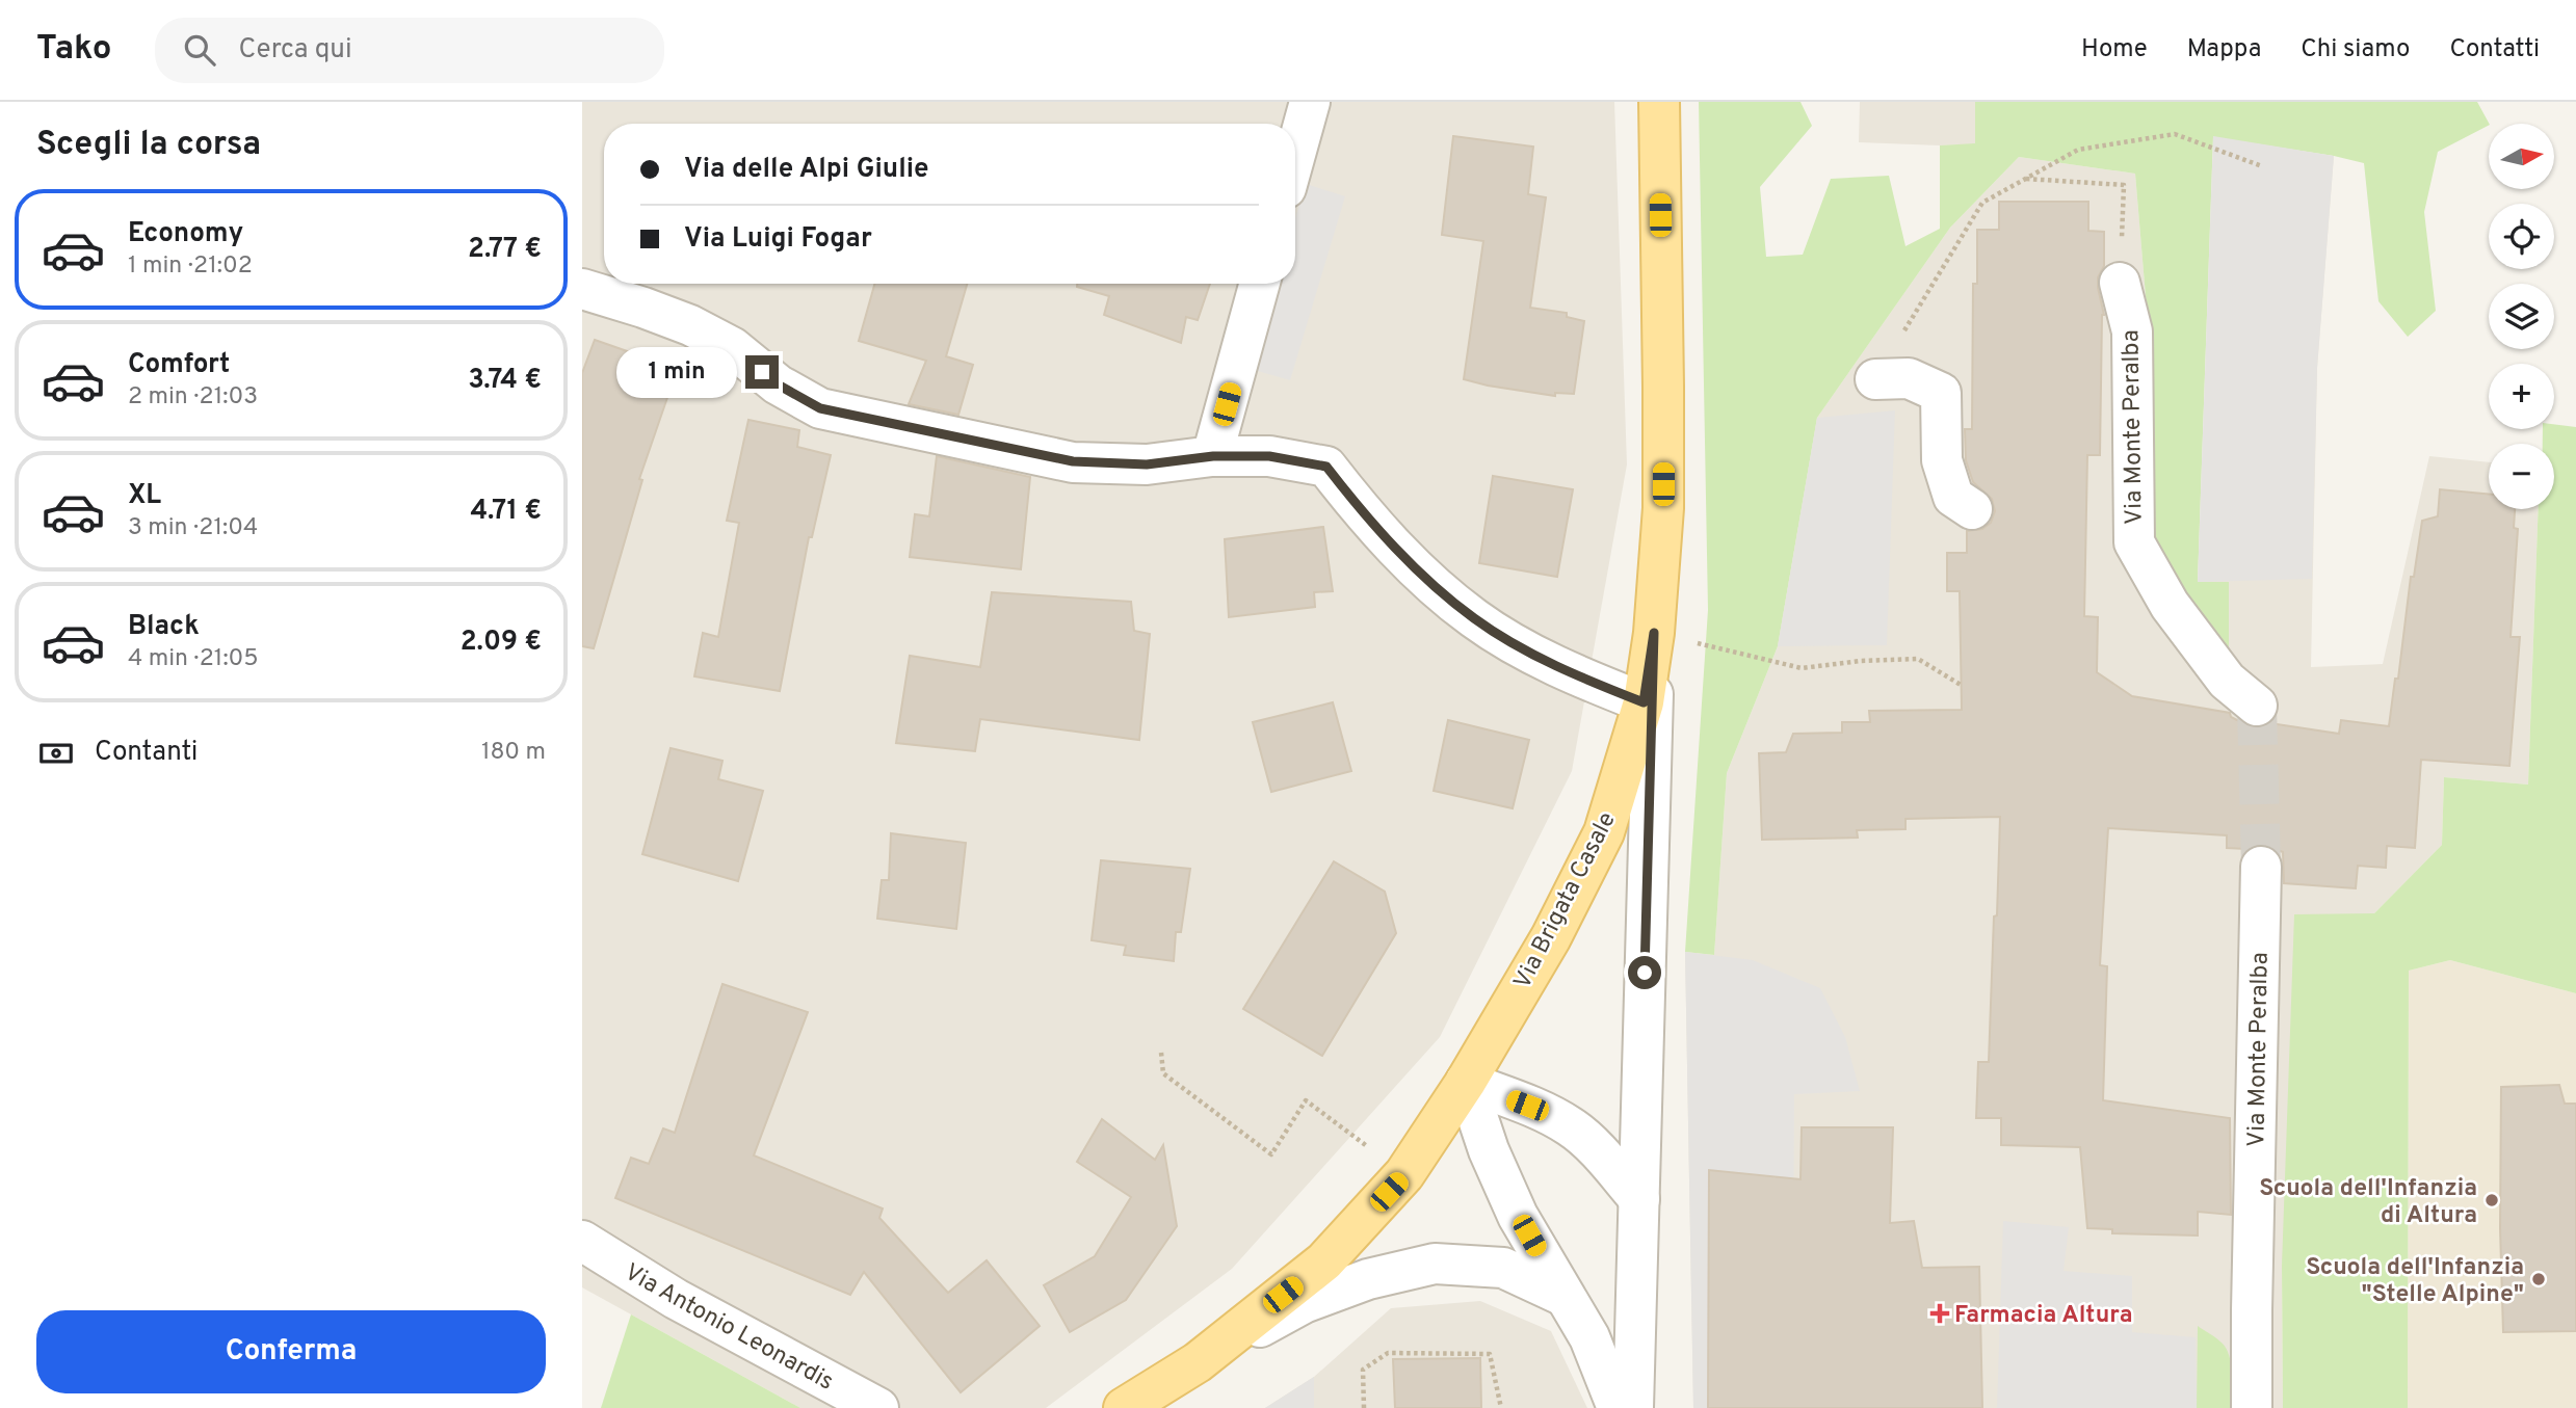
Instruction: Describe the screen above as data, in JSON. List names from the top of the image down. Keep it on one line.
{"streets":{"main road":["Via Brigata Casale"],"street":["Via Monte Peralba","Via Antonio Leonardis"]},"places":{"other":["Scuola dell'Infanzia di Altura","Scuola dell'Infanzia \"Stelle Alpine\""],"health":["Farmacia Altura"]},"north":"right","page":{"header":"Tako","search":"Cerca qui","nav":["Home","Mappa","Chi siamo","Contatti"],"heading":"Scegli la corsa","map_buttons":["+","−"],"banner":["Via delle Alpi Giulie","Via Luigi Fogar"],"list":[{"name":"Economy","note":"1 min · 21:02","value":"2.77 €"},{"name":"Comfort","note":"2 min · 21:03","value":"3.74 €"},{"name":"XL","note":"3 min · 21:04","value":"4.71 €"},{"name":"Black","note":"4 min · 21:05","value":"2.09 €"}],"bubble":"1 min","pay":["Contanti","180 m"],"buttons":"Conferma"}}
